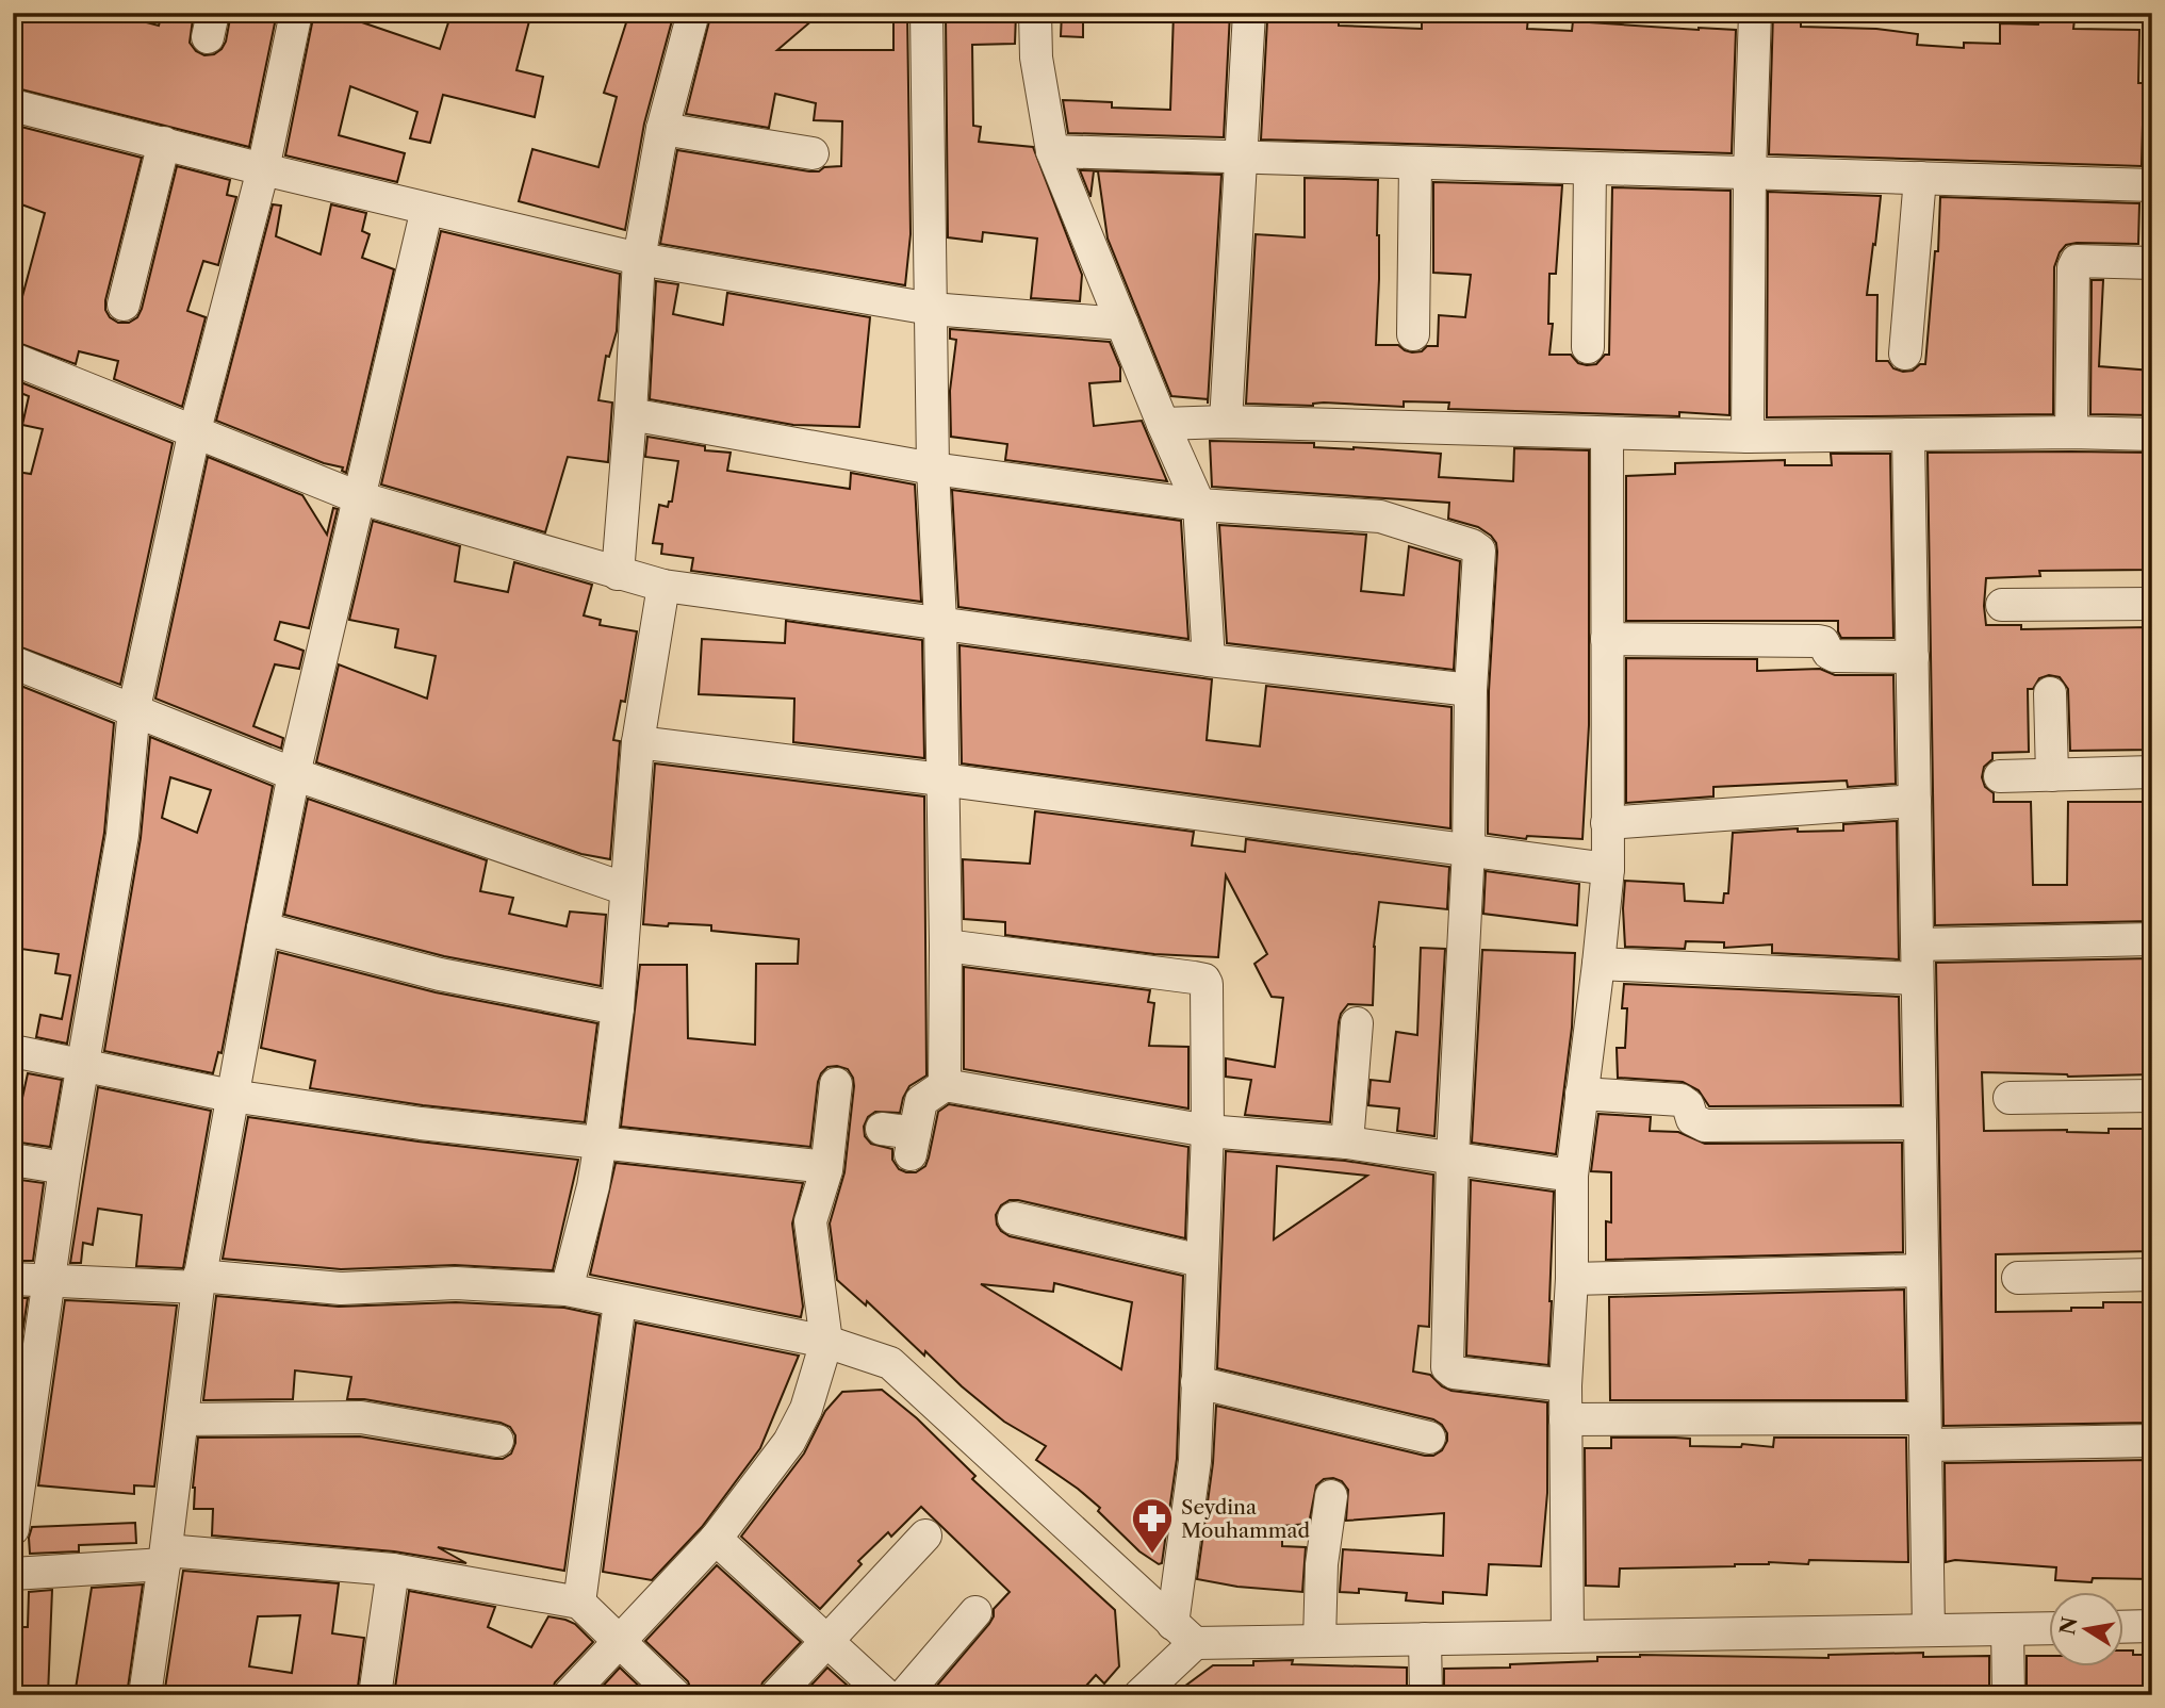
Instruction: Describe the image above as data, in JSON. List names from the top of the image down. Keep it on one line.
{"places":{"pharmacy":["Seydina Mouhammad"]},"north":"left"}
